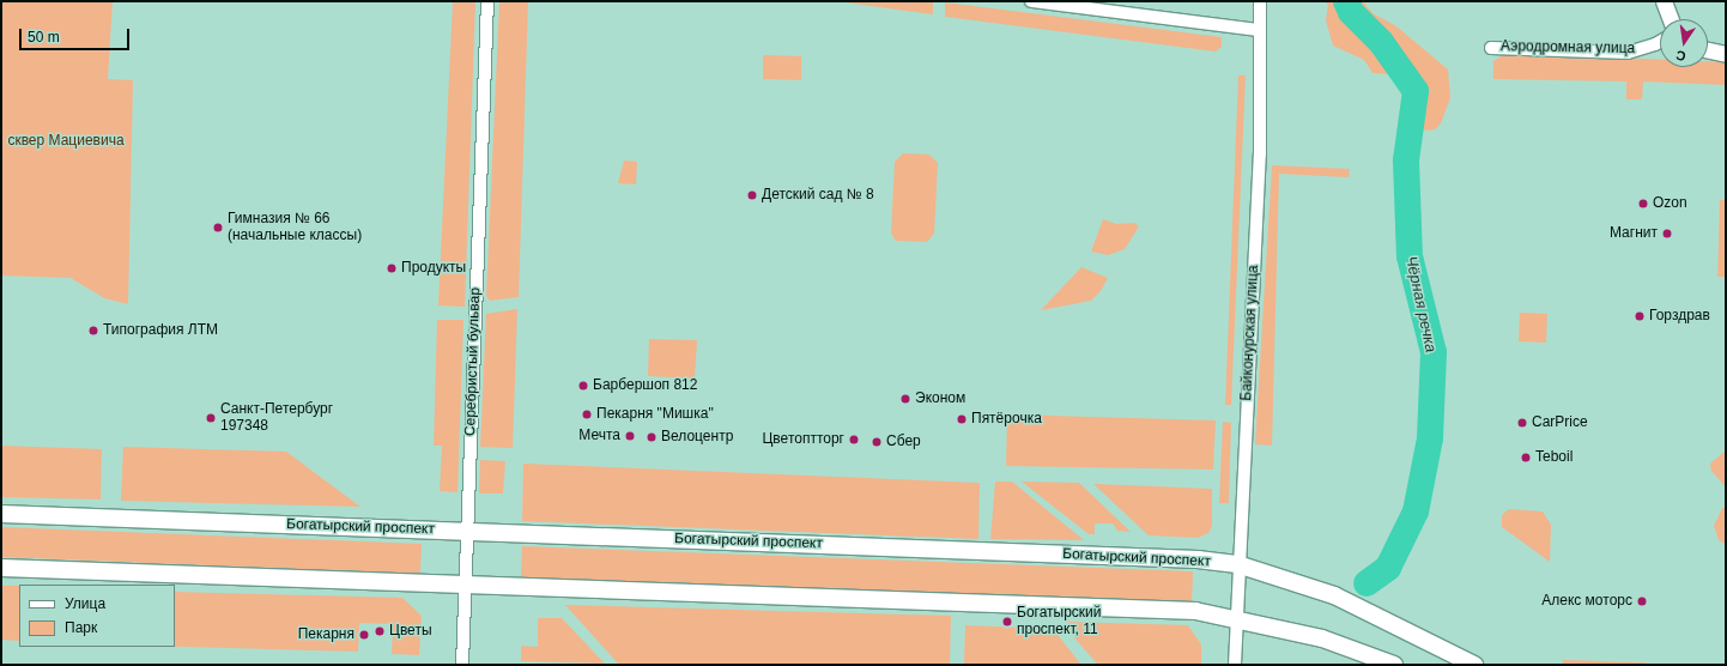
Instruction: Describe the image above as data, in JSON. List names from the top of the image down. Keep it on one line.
{"streets":{"main road":["Богатырский проспект"],"street":["Аэродромная улица","Байконурская улица","Серебристый бульвар"]},"crossings":[["Байконурская улица","Богатырский проспект"],["Серебристый бульвар","Богатырский проспект"]],"water":["Чёрная речка"],"parks":["сквер Мациевича"],"places":["Детский сад № 8","Ozon","Гимназия № 66 (начальные классы)","Магнит","Продукты","Горздрав","Типография ЛТМ","Барбершоп 812","Эконом","Пекарня \"Мишка\"","Санкт-Петербург 197348","Пятёрочка","CarPrice","Мечта","Велоцентр","Цветоптторг","Сбер","Teboil","Алекс моторс","Богатырский проспект, 11","Цветы","Пекарня"],"legend":["Улица","Парк"],"scale_bar":"50 m","north":"bottom"}
